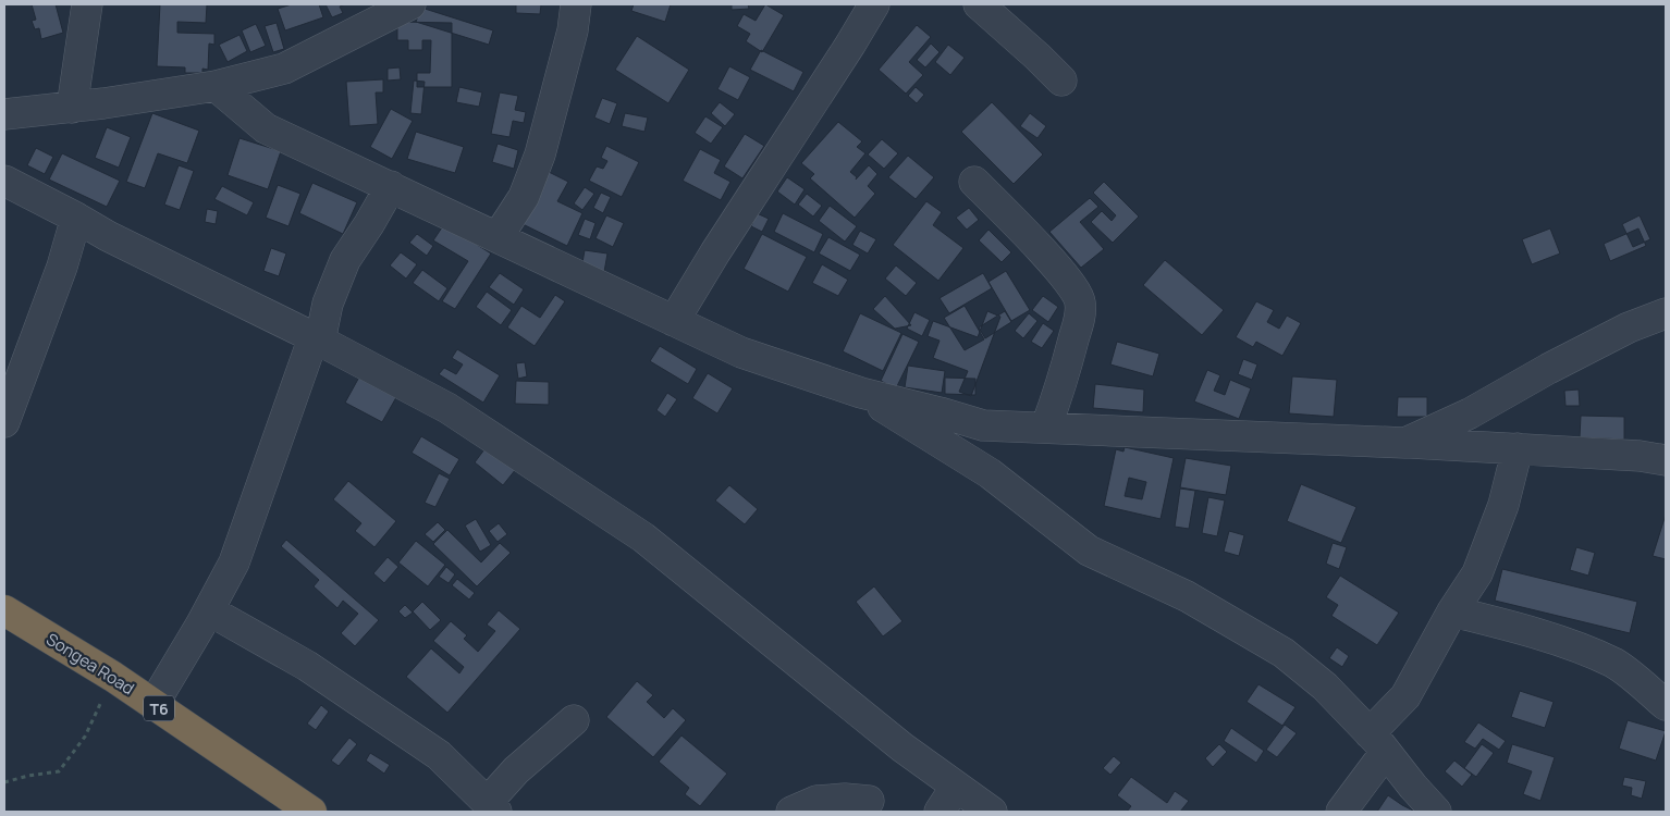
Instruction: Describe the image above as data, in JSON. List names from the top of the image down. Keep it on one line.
{"streets":{"highway":["Songea Road","T6"]}}
